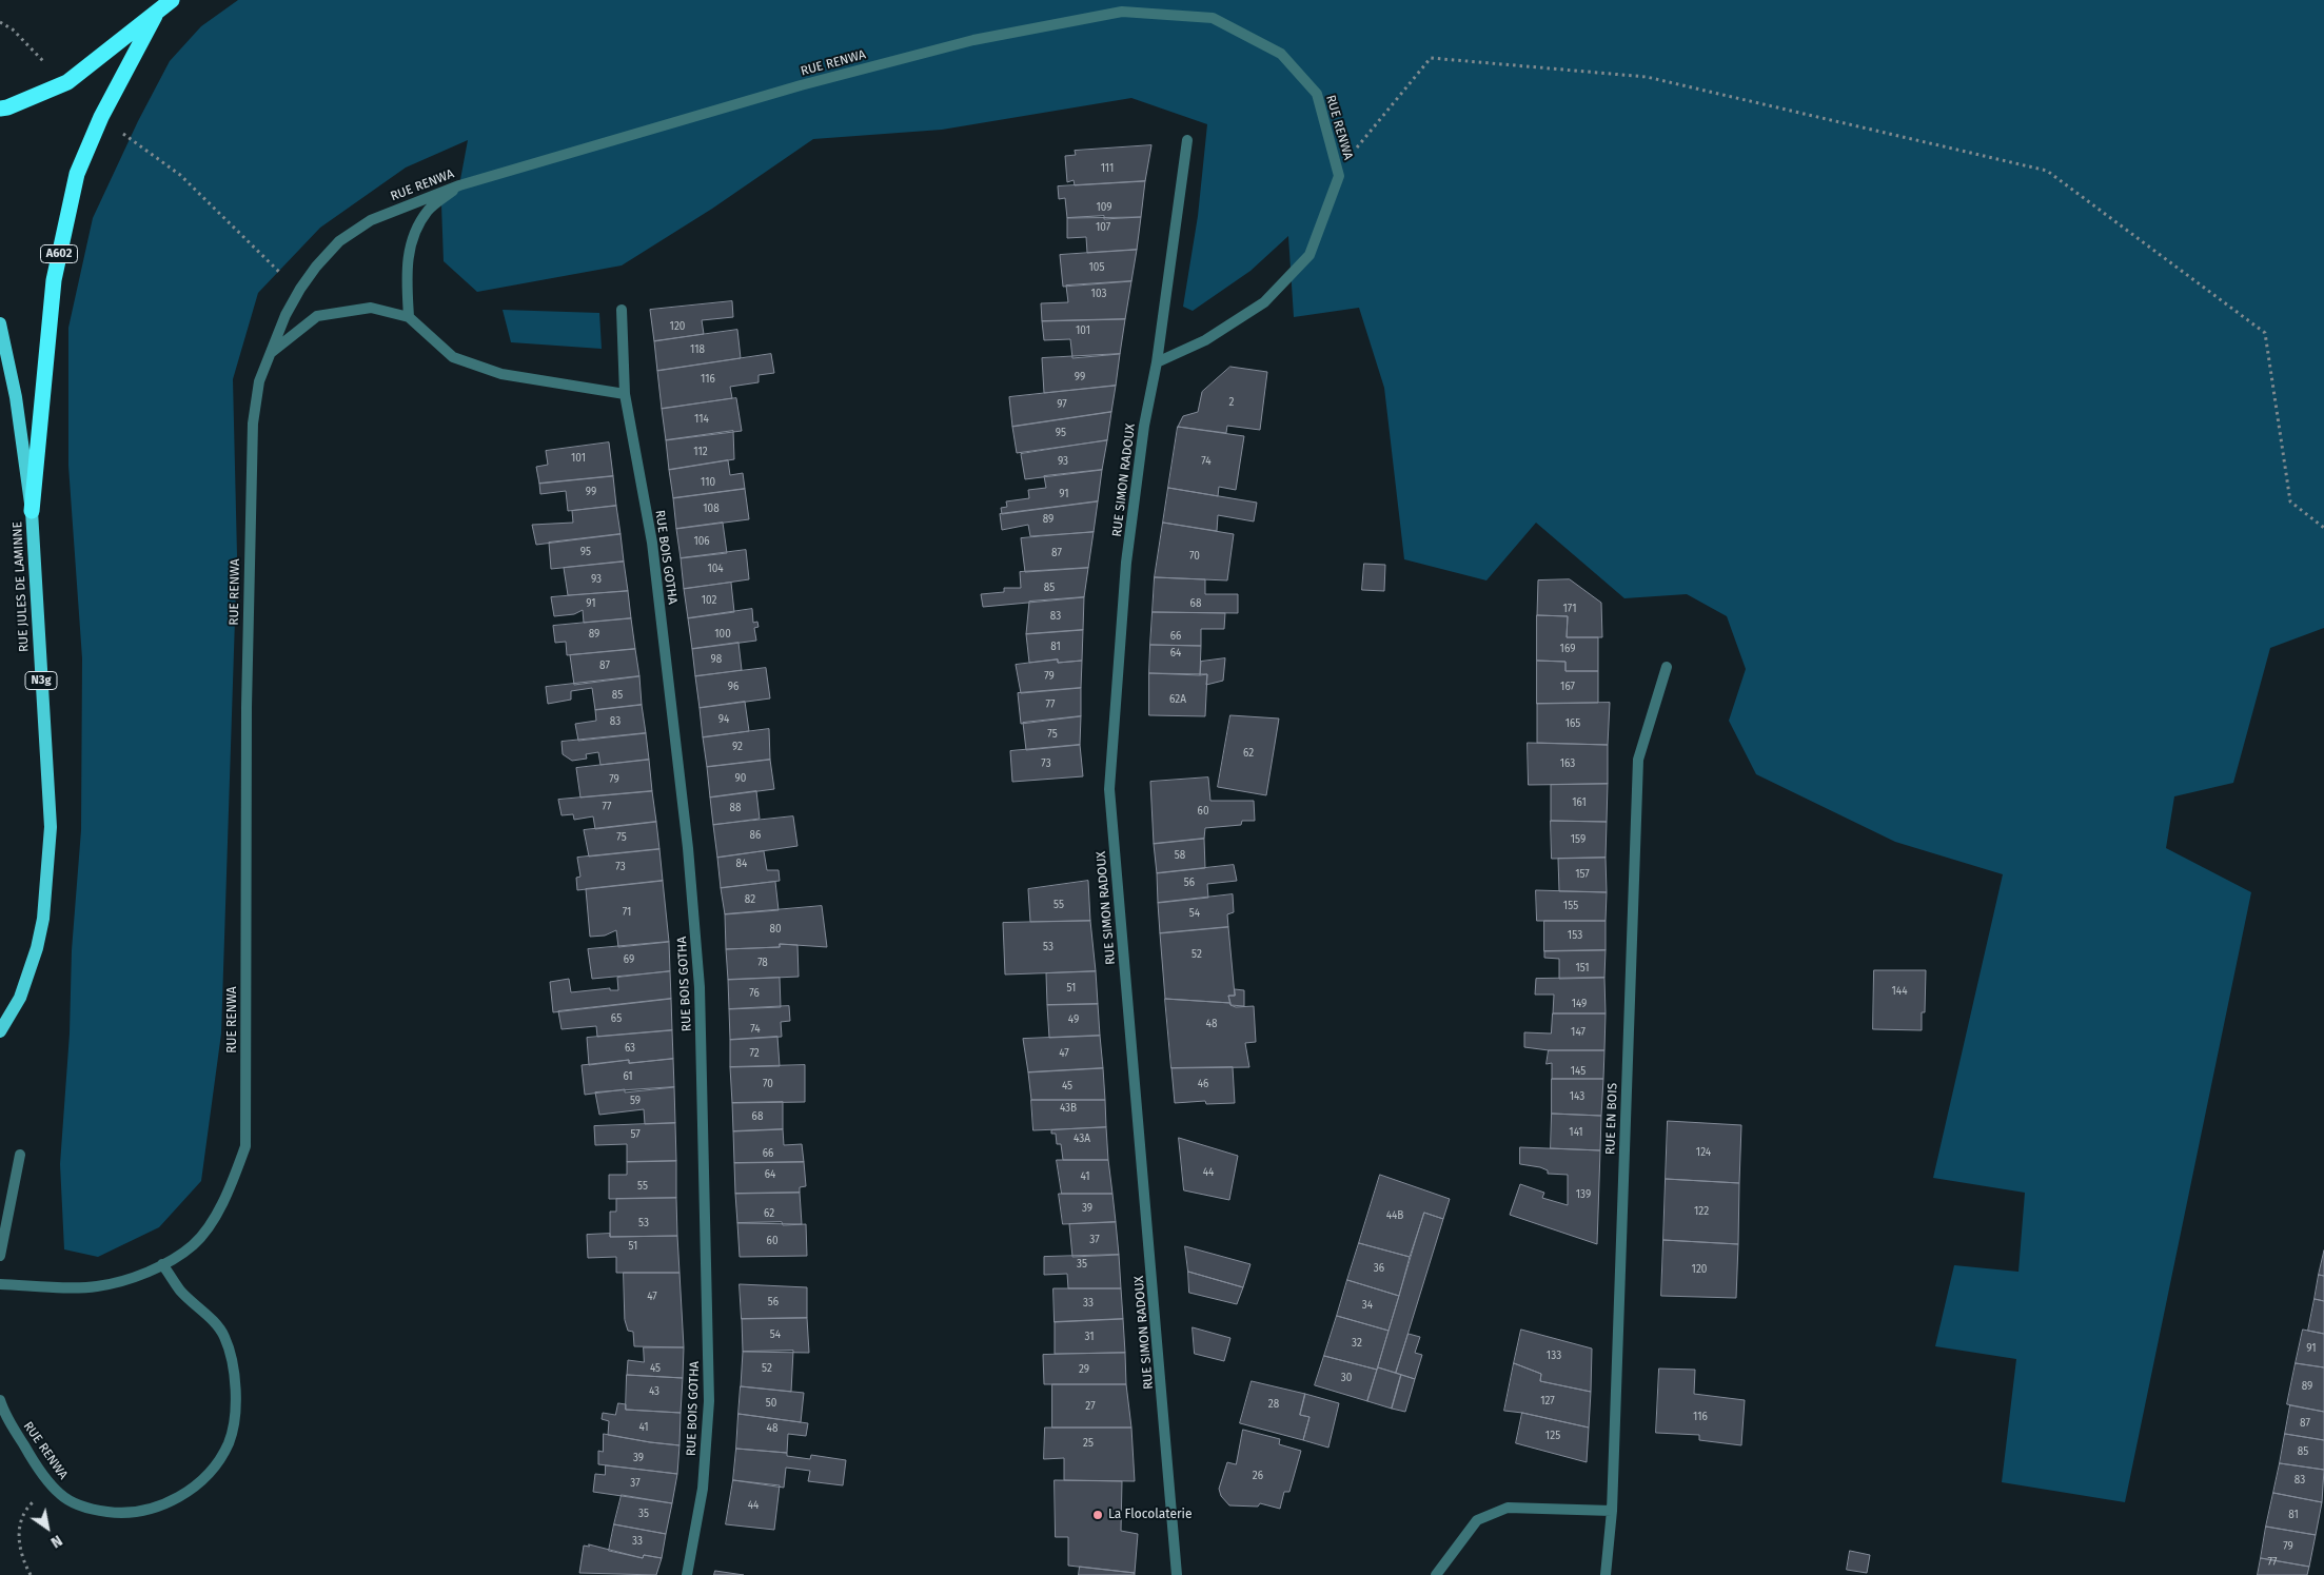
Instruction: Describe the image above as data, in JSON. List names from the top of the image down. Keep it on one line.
{"streets":{"highway":["A602"],"main road":["RUE JULES DE LAMINNE","N3g"],"street":["RUE RENWA","RUE SIMON RADOUX","RUE BOIS GOTHA","RUE EN BOIS"]},"crossings":[["RUE RENWA","RUE SIMON RADOUX"],["A602","RUE JULES DE LAMINNE"]],"places":["La Flocolaterie"],"house_numbers":["111","109","107","105","103","120","101","118","99","116","2","97","114","95","112","101","93","74","110","99","91","108","89","106","95","87","70","104","93","85","102","91","68","171","83","89","100","66","81","169","64","98","87","79","96","167","85","62A","77","94","83","165","75","92","62","73","163","90","79","161","77","88","60","86","75","159","58","84","73","157","56","82","55","155","71","54","80","153","53","52","69","78","151","51","144","76","149","65","49","48","74","147","63","72","47","145","61","70","46","45","143","59","43B","68","141","57","43A","124","66","44","64","41","55","139","39","122","62","44B","53","37","60","51","35","36","120","47","56","33","34","54","31","32","91","133","45","52","29","30","89","43","127","50","28","27","116","87","41","48","125","25","85","39","26","83","37","44","35","81","33","79","77"],"north":"bottom right"}
